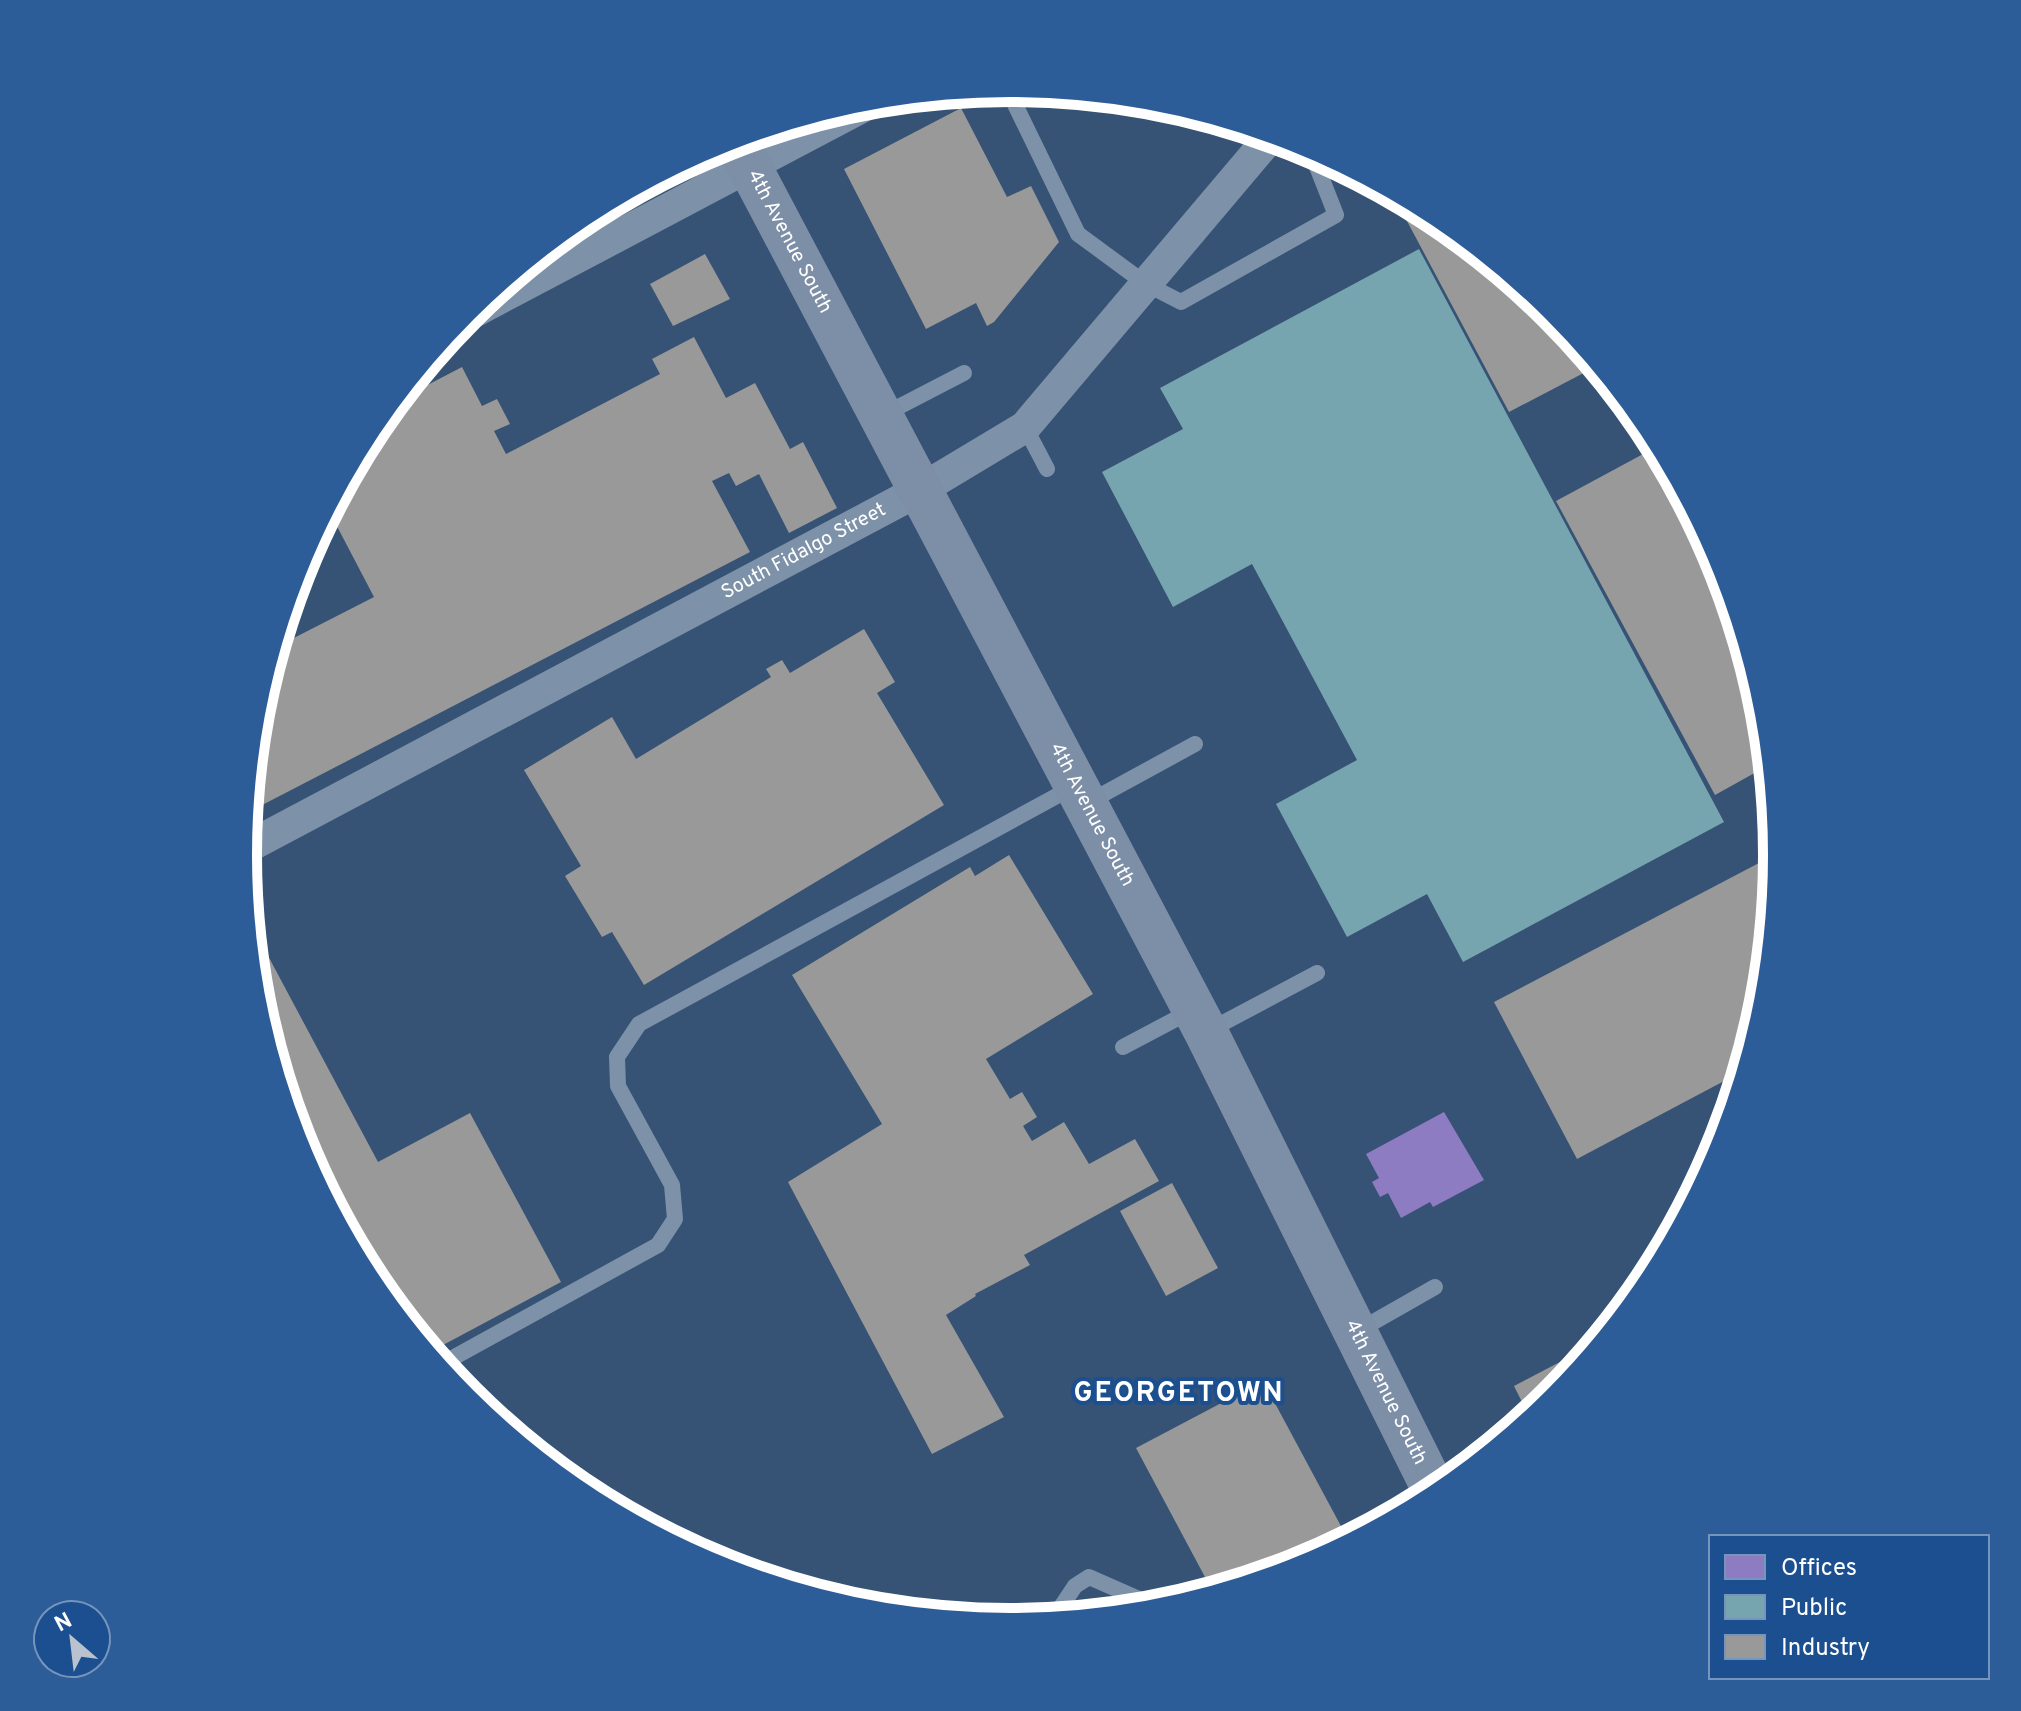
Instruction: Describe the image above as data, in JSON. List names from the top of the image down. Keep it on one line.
{"streets":{"main road":["4th Avenue South"],"street":["South Fidalgo Street"]},"crossings":[["4th Avenue South","South Fidalgo Street"]],"districts":["GEORGETOWN"],"legend":["Offices","Public","Industry"],"north":"top left"}
